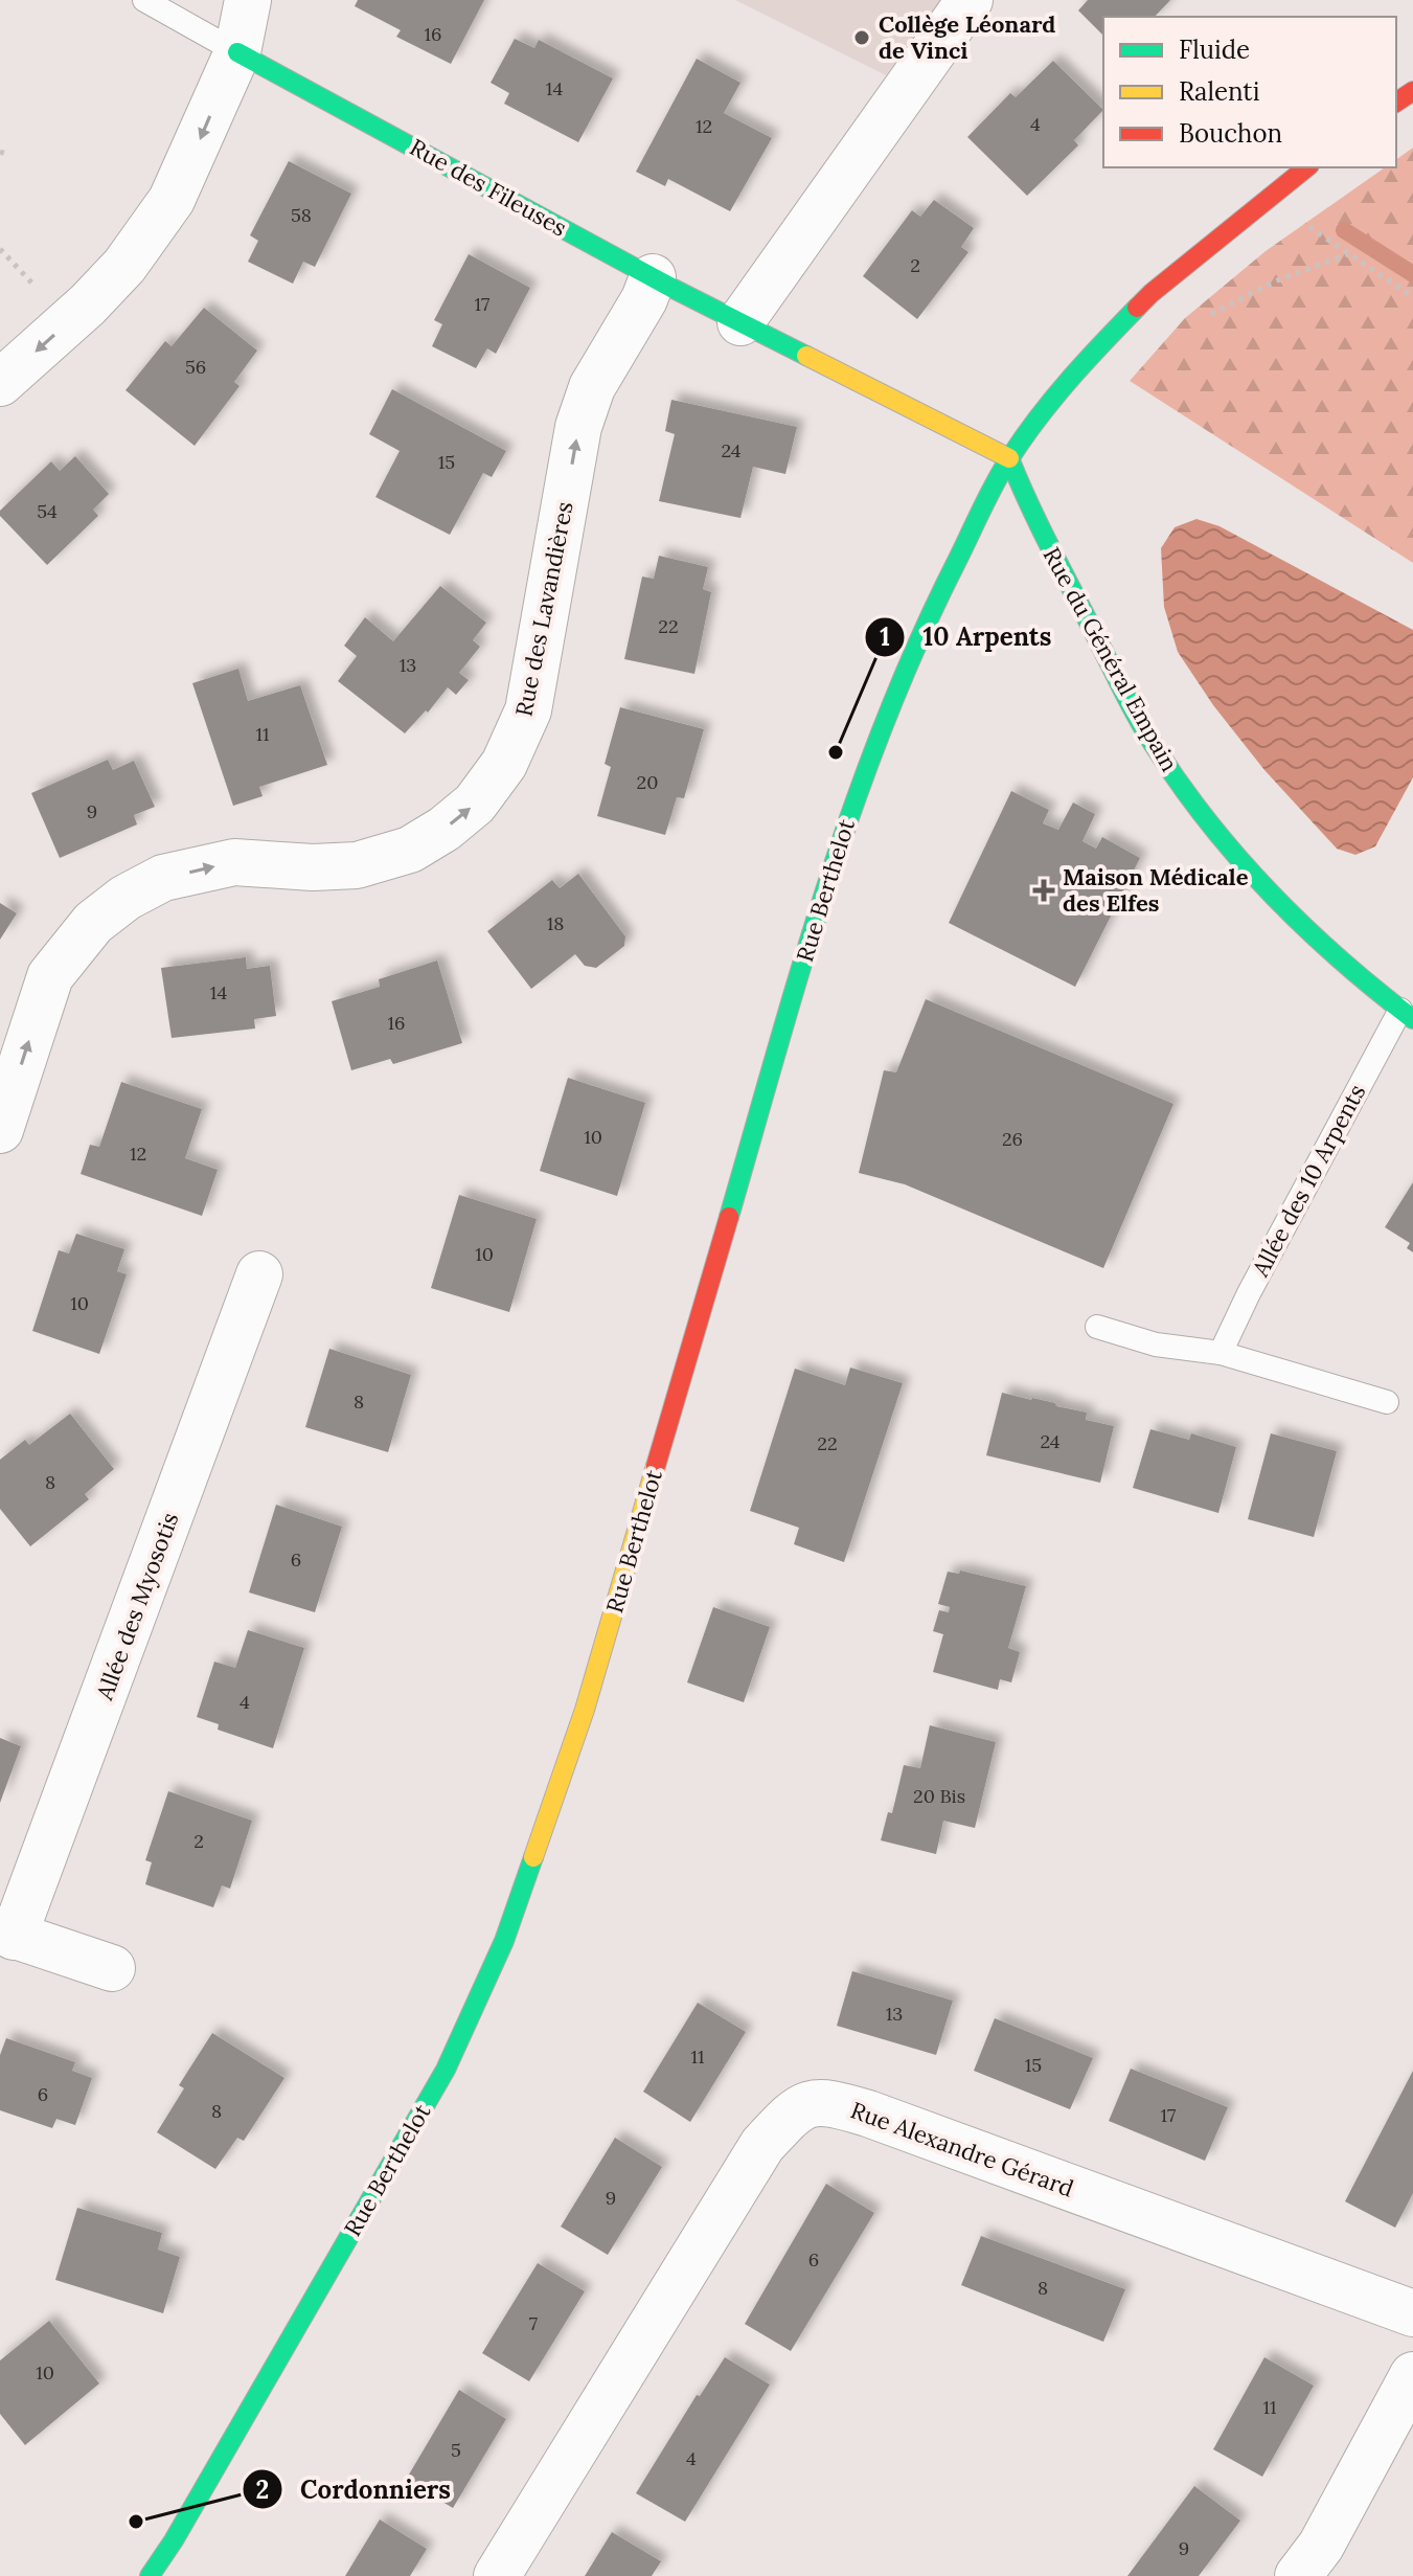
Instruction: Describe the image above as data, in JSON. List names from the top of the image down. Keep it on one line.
{"streets":{"street":["Rue des Fileuses","Rue des Lavandières","Rue du Général Empain","Rue Berthelot","Allée des Myosotis","Rue Alexandre Gérard"],"lane":["Allée des 10 Arpents"]},"crossings":[["Rue des Fileuses","Rue des Lavandières"],["Rue des Fileuses","Rue du Général Empain"],["Rue des Fileuses","Rue Berthelot"],["Rue du Général Empain","Rue Berthelot"],["Rue du Général Empain","Allée des 10 Arpents"]],"one_way":["Rue des Lavandières"],"places":{"other":["Collège Léonard de Vinci","10 Arpents","Cordonniers"],"health":["Maison Médicale des Elfes"]},"house_numbers":["16","14","4","12","58","2","17","56","24","15","54","22","13","11","20","9","18","14","16","10","26","12","10","10","8","24","22","8","6","4","20 Bis","2","13","11","15","6","8","17","9","6","8","7","10","11","5","4","9"],"legend":["Fluide","Ralenti","Bouchon"]}
